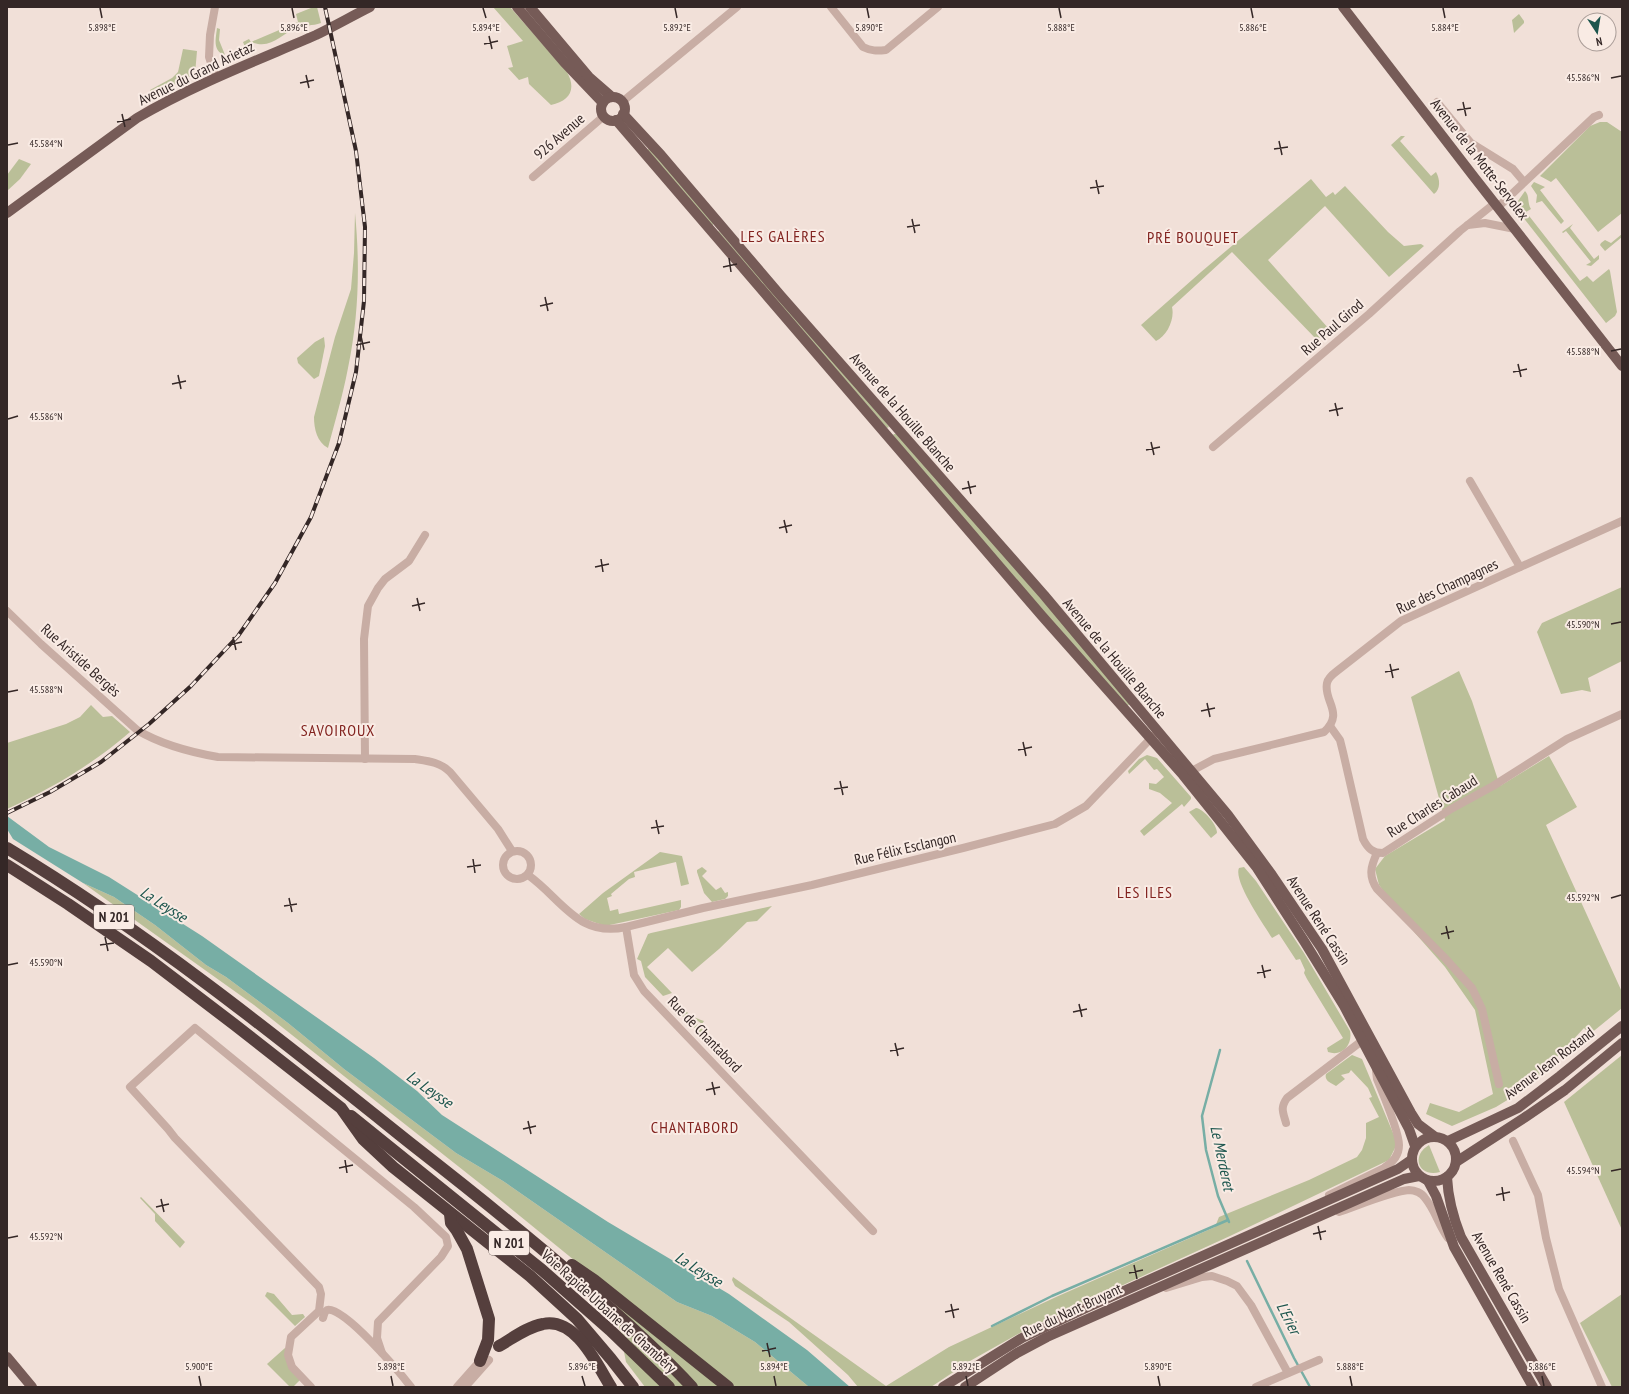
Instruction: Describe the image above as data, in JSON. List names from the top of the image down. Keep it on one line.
{"streets":{"highway":["N 201","Voie Rapide Urbaine de Chambéry"],"main road":["Avenue du Grand Arietaz","Avenue de la Motte-Servolex","Avenue de la Houille Blanche","Avenue René Cassin","Avenue Jean Rostand","Rue du Nant Bruyant"],"street":["926 Avenue","Rue Paul Girod","Rue des Champagnes","Rue Aristide Bergès","Rue Charles Cabaud","Rue Félix Esclangon","Rue de Chantabord"]},"crossings":[["926 Avenue","Avenue de la Houille Blanche"],["Avenue de la Motte-Servolex","Rue Paul Girod"],["Avenue de la Houille Blanche","Rue Félix Esclangon"],["Avenue de la Houille Blanche","Avenue René Cassin"],["Rue des Champagnes","Rue Charles Cabaud"],["Rue Félix Esclangon","Avenue René Cassin"],["Rue Félix Esclangon","Rue de Chantabord"],["N 201","Voie Rapide Urbaine de Chambéry"],["Avenue René Cassin","Avenue Jean Rostand"],["Avenue René Cassin","Rue du Nant Bruyant"],["Avenue Jean Rostand","Rue du Nant Bruyant"]],"districts":["LES GALÈRES","PRÉ BOUQUET","SAVOIROUX","LES ILES","CHANTABORD"],"water":["La Leysse","Le Merderet","L'Erier"],"north":"bottom","coordinates":["5.898°E","5.896°E","5.894°E","5.892°E","5.890°E","5.888°E","5.886°E","5.884°E","45.586°N","45.584°N","45.588°N","45.590°N","45.592°N","45.594°N","5.900°E"]}
